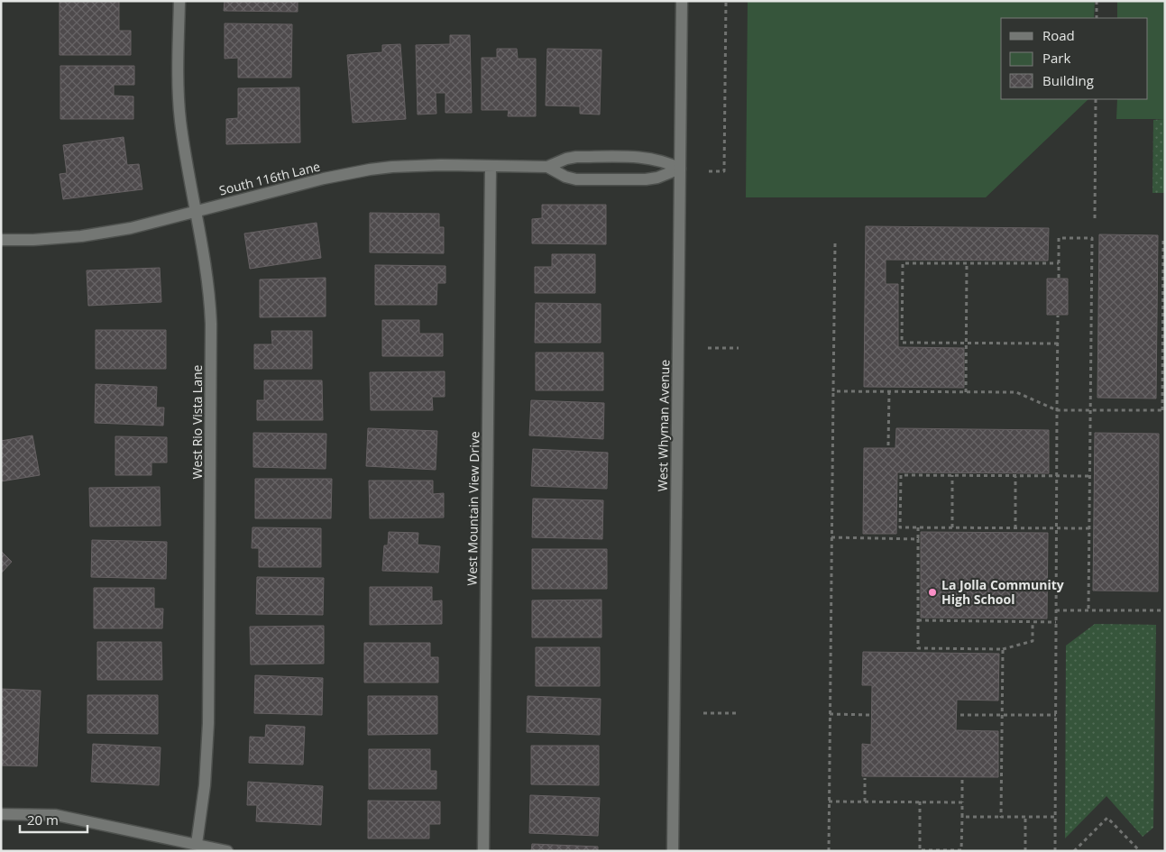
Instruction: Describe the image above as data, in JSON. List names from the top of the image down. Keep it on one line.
{"streets":{"street":["South 116th Lane","West Rio Vista Lane","West Whyman Avenue","West Mountain View Drive"]},"crossings":[["South 116th Lane","West Rio Vista Lane"],["South 116th Lane","West Whyman Avenue"],["South 116th Lane","West Mountain View Drive"]],"places":["La Jolla Community High School"],"legend":["Road","Park","Building"],"scale_bar":"20 m"}
